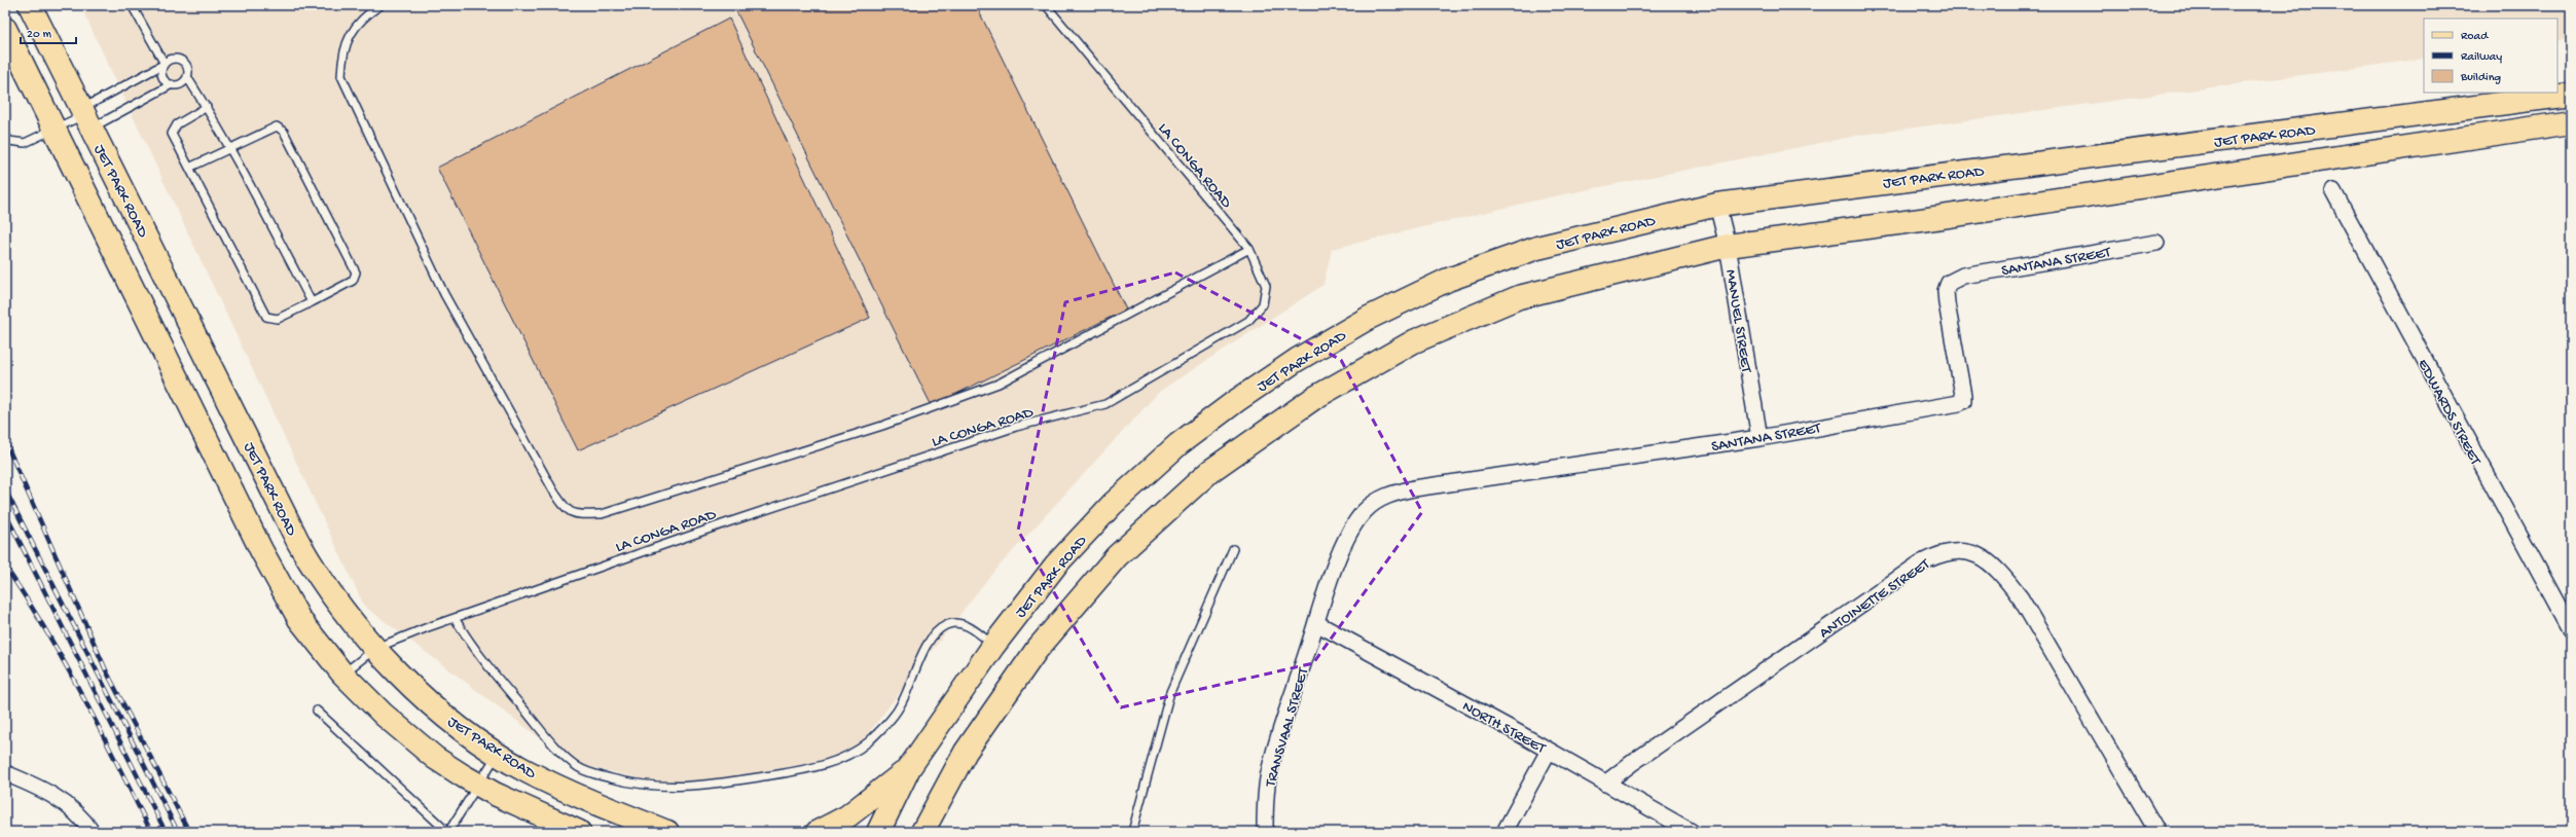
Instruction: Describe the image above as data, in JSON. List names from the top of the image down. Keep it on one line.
{"streets":{"main road":["JET PARK ROAD"],"street":["SANTANA STREET","MANUEL STREET","EDWARDS STREET","ANTOINETTE STREET","NORTH STREET","TRANSVAAL STREET"],"lane":["LA CONGA ROAD"]},"crossings":[["JET PARK ROAD","LA CONGA ROAD"],["JET PARK ROAD","MANUEL STREET"],["SANTANA STREET","MANUEL STREET"],["SANTANA STREET","NORTH STREET"],["SANTANA STREET","TRANSVAAL STREET"],["ANTOINETTE STREET","NORTH STREET"],["NORTH STREET","TRANSVAAL STREET"]],"legend":["Road","Railway","Building"],"scale_bar":"20 m"}
